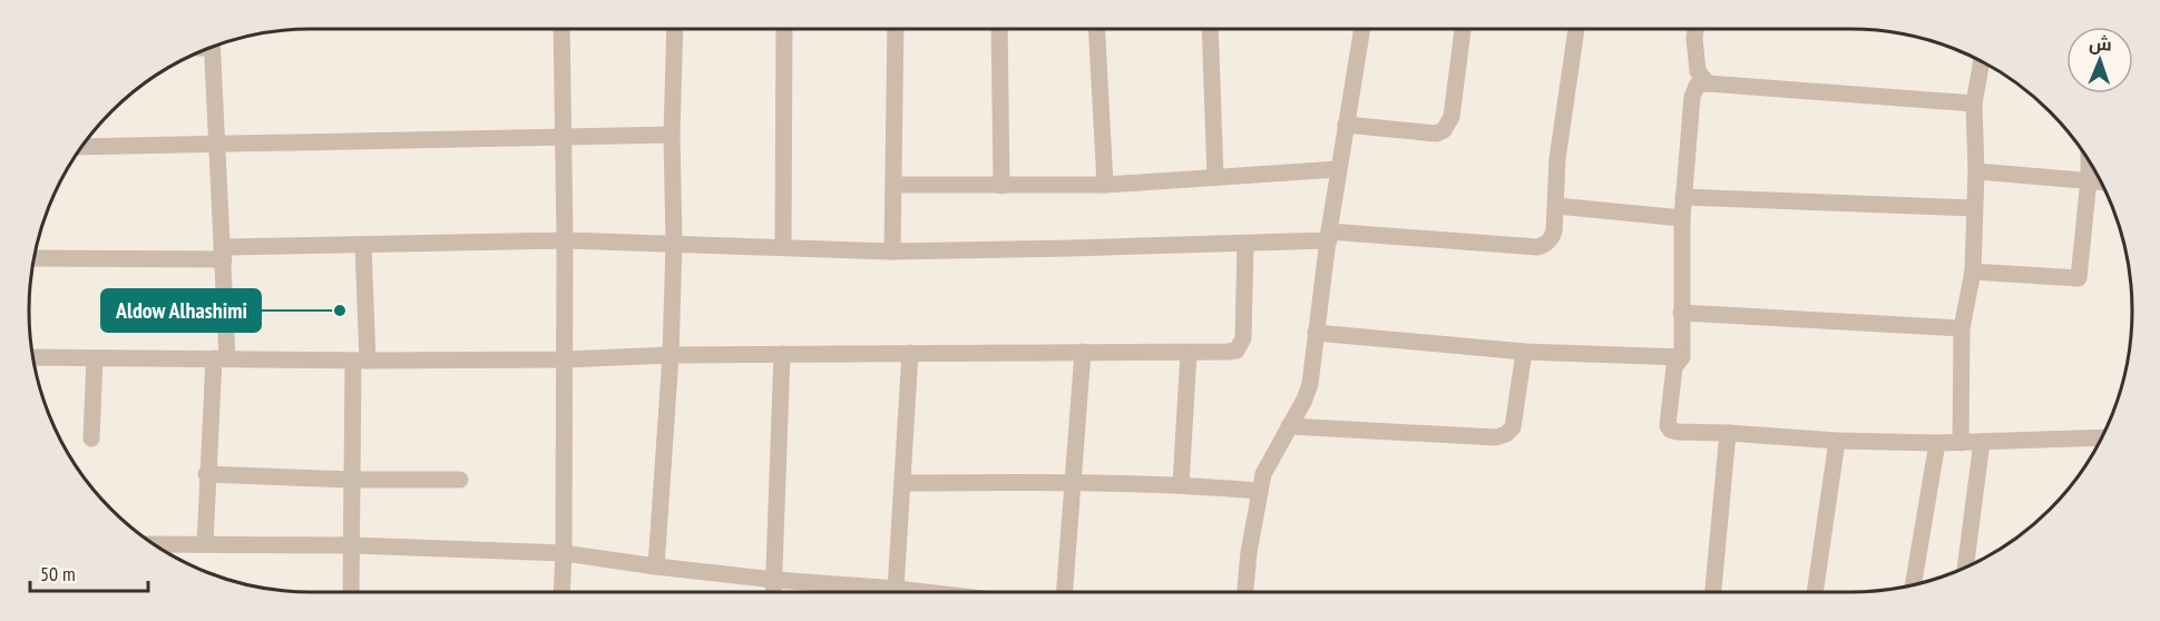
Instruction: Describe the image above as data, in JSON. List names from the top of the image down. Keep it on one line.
{"places":["Aldow Alhashimi"],"scale_bar":"50 m","north":"top"}
